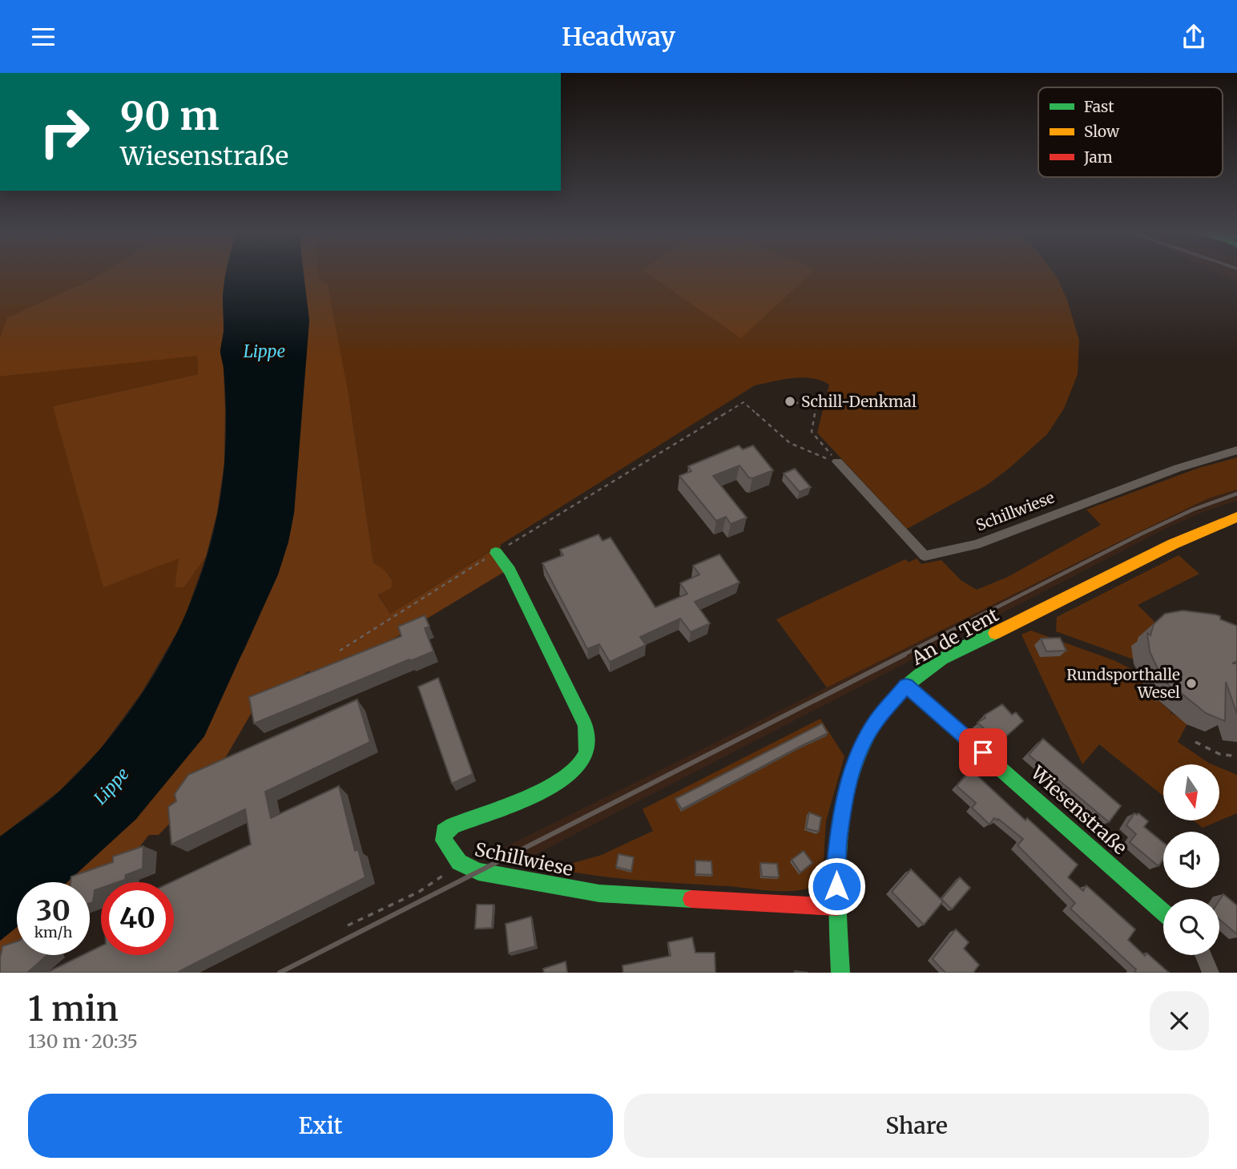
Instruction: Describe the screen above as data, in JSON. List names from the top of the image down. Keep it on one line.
{"streets":{"street":["Schillwiese","An de Tent","Wiesenstraße"]},"crossings":[["Schillwiese","An de Tent"],["An de Tent","Wiesenstraße"]],"water":["Lippe"],"places":["Schill-Denkmal","Rundsporthalle Wesel"],"legend":["Fast","Slow","Jam"],"north":"bottom","page":{"header":"Headway","turn":["90 m","Wiesenstraße"],"speed":"30 km/h","limit":"40","heading":["1 min","130 m · 20:35"],"buttons":["Exit","Share"]}}
